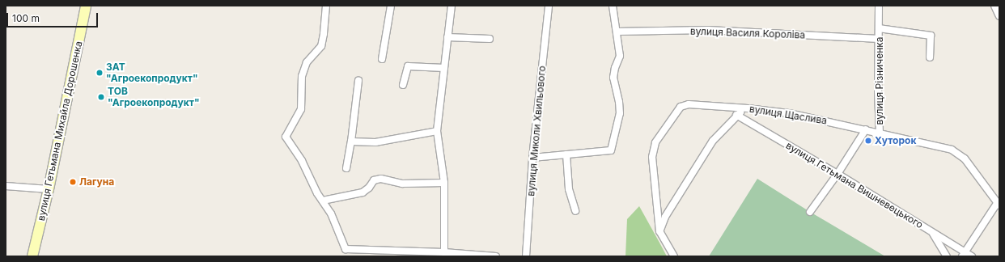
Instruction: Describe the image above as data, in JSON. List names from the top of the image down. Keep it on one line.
{"streets":{"street":["вулиця Василя Короліва","вулиця Різниченка","вулиця Щаслива","вулиця Гетьмана Михайла Дорошенка","вулиця Миколи Хвильового","вулиця Гетьмана Вишневецького"]},"crossings":[["вулиця Василя Короліва","вулиця Різниченка"],["вулиця Різниченка","вулиця Щаслива"]],"places":["ЗАТ \"Агроекопродукт\"","ТОВ \"Агроекопродукт\"","Хуторок","Лагуна"],"scale_bar":"100 m"}
